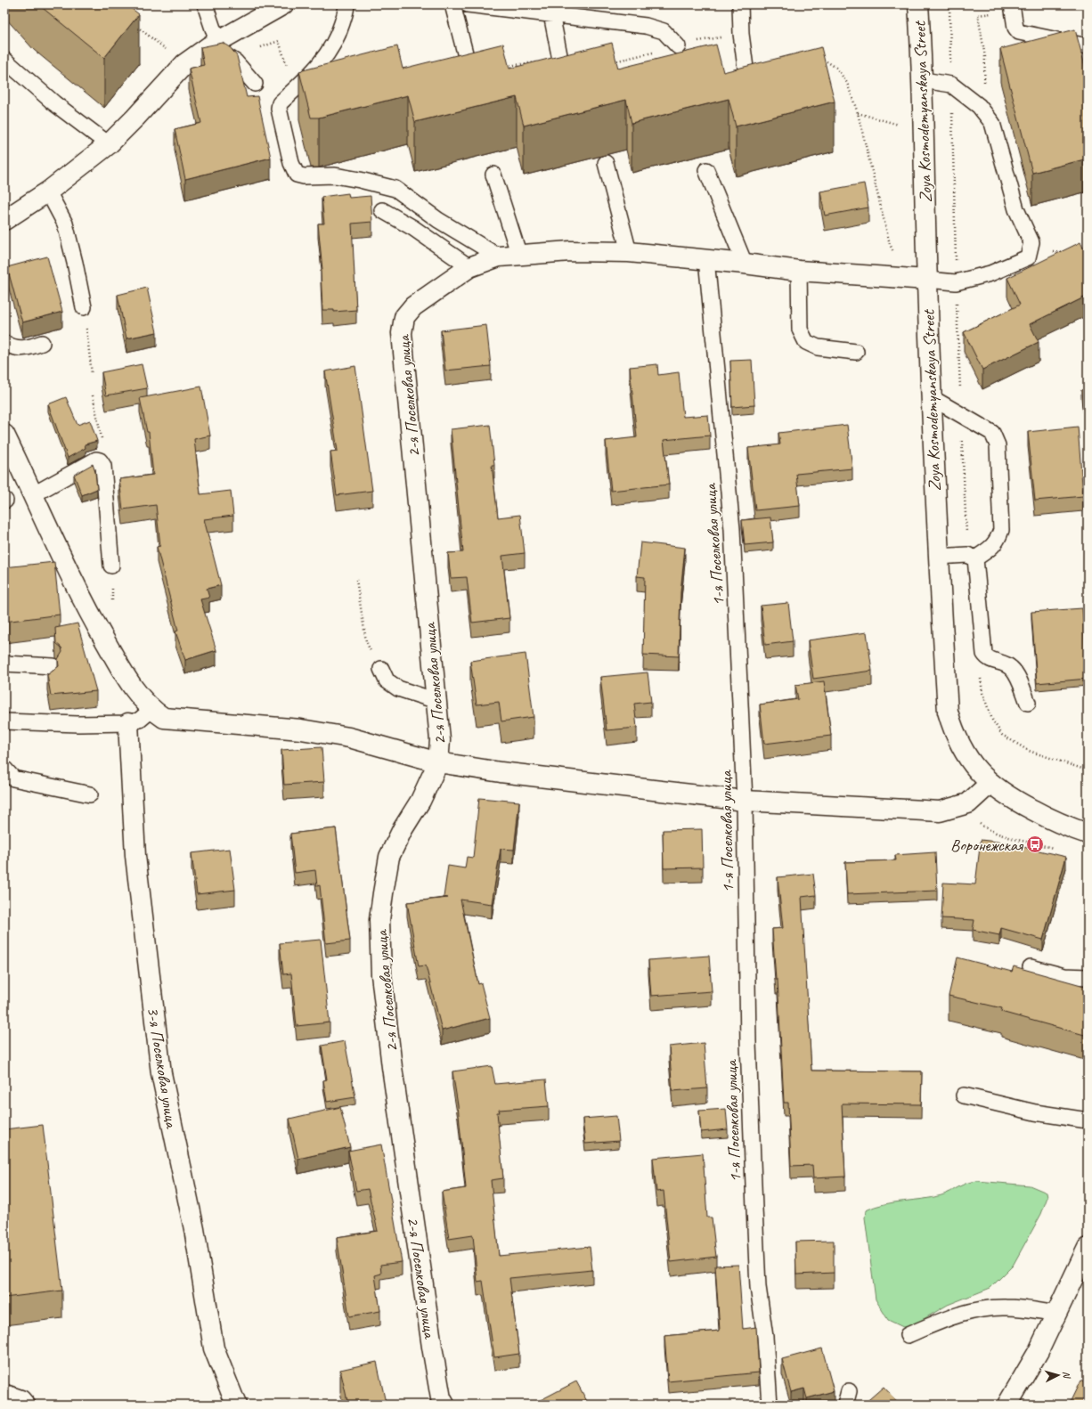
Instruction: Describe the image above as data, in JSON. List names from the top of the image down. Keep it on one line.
{"streets":{"street":["Zoya Kosmodemyanskaya Street","2-я Поселковая улица","3-я Поселковая улица"],"lane":["1-я Поселковая улица"]},"crossings":[["Zoya Kosmodemyanskaya Street","2-я Поселковая улица"],["2-я Поселковая улица","1-я Поселковая улица"]],"places":{"bus stop":["Воронежская"]},"north":"right"}
